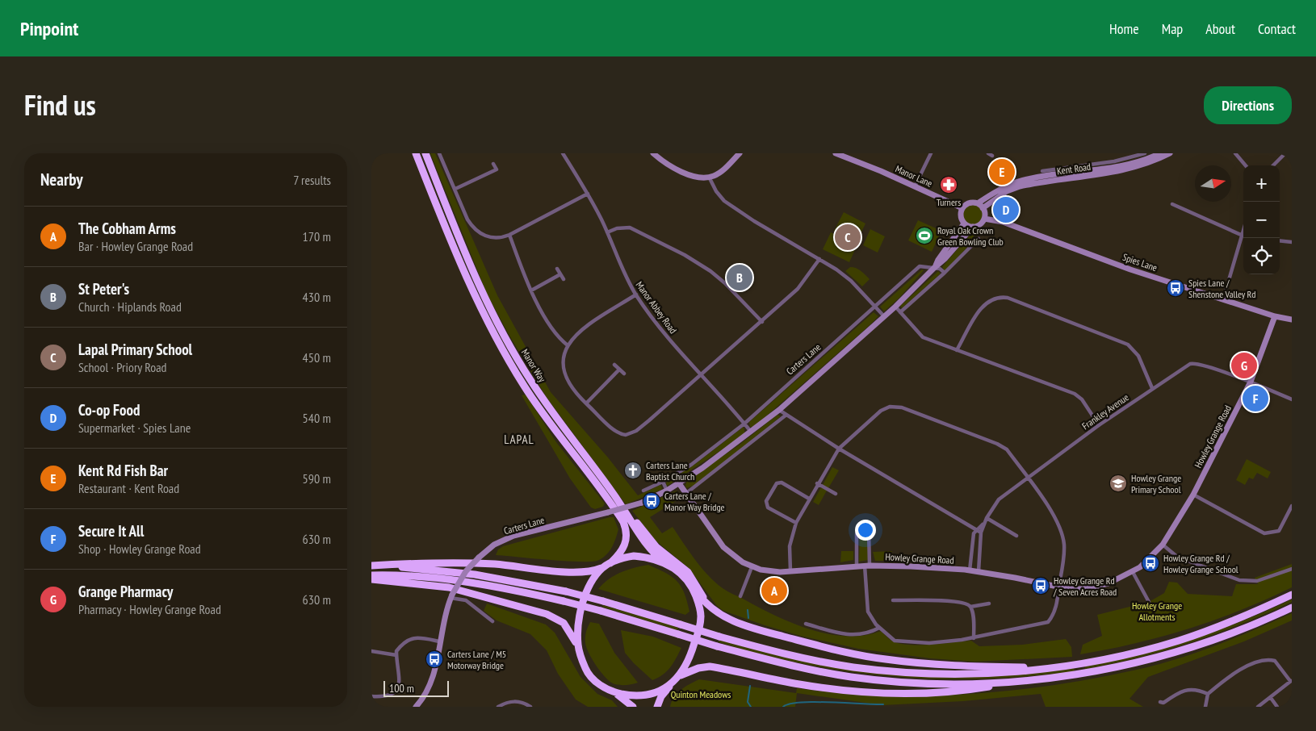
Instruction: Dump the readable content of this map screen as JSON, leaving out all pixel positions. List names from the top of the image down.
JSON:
{
  "streets": {
    "highway": ["Manor Way"],
    "street": [
      "Kent Road",
      "Manor Lane",
      "Spies Lane",
      "Manor Abbey Road",
      "Carters Lane",
      "Frankley Avenue",
      "Howley Grange Road"
    ]
  },
  "crossings": [
    ["Kent Road", "Manor Lane"],
    ["Kent Road", "Spies Lane"],
    ["Kent Road", "Carters Lane"],
    ["Manor Lane", "Spies Lane"],
    ["Manor Lane", "Carters Lane"],
    ["Spies Lane", "Carters Lane"],
    ["Spies Lane", "Howley Grange Road"],
    ["Manor Abbey Road", "Carters Lane"],
    ["Carters Lane", "Howley Grange Road"],
    ["Frankley Avenue", "Howley Grange Road"]
  ],
  "districts": ["LAPAL"],
  "parks": ["Howley Grange Allotments", "Quinton Meadows"],
  "places": {
    "pharmacy": ["Turners"],
    "sports": ["Royal Oak Crown Green Bowling Club"],
    "bus stop": [
      "Spies Lane / Shenstone Valley Rd",
      "Carters Lane / Manor Way Bridge",
      "Howley Grange Rd / Howley Grange School",
      "Howley Grange Rd / Seven Acres Road",
      "Carters Lane / M5 Motorway Bridge"
    ],
    "church": ["Carters Lane Baptist Church"],
    "school or university": ["Howley Grange Primary School"]
  },
  "scale_bar": "100 m",
  "north": "right",
  "page": {
    "header": "Pinpoint",
    "nav": [
      "Home",
      "Map",
      "About",
      "Contact"
    ],
    "title": "Find us",
    "buttons": "Directions",
    "heading": ["Nearby", "7 results"],
    "pins": [
      "E",
      "D",
      "C",
      "B",
      "G",
      "F",
      "A"
    ],
    "map_buttons": ["+", "−"],
    "list": [
      {
        "mark": "A",
        "name": "The Cobham Arms",
        "note": "Bar · Howley Grange Road",
        "value": "170 m"
      },
      {
        "mark": "B",
        "name": "St Peter's",
        "note": "Church · Hiplands Road",
        "value": "430 m"
      },
      {
        "mark": "C",
        "name": "Lapal Primary School",
        "note": "School · Priory Road",
        "value": "450 m"
      },
      {
        "mark": "D",
        "name": "Co-op Food",
        "note": "Supermarket · Spies Lane",
        "value": "540 m"
      },
      {
        "mark": "E",
        "name": "Kent Rd Fish Bar",
        "note": "Restaurant · Kent Road",
        "value": "590 m"
      },
      {
        "mark": "F",
        "name": "Secure It All",
        "note": "Shop · Howley Grange Road",
        "value": "630 m"
      },
      {
        "mark": "G",
        "name": "Grange Pharmacy",
        "note": "Pharmacy · Howley Grange Road",
        "value": "630 m"
      }
    ],
    "scale": "100 m"
  }
}
